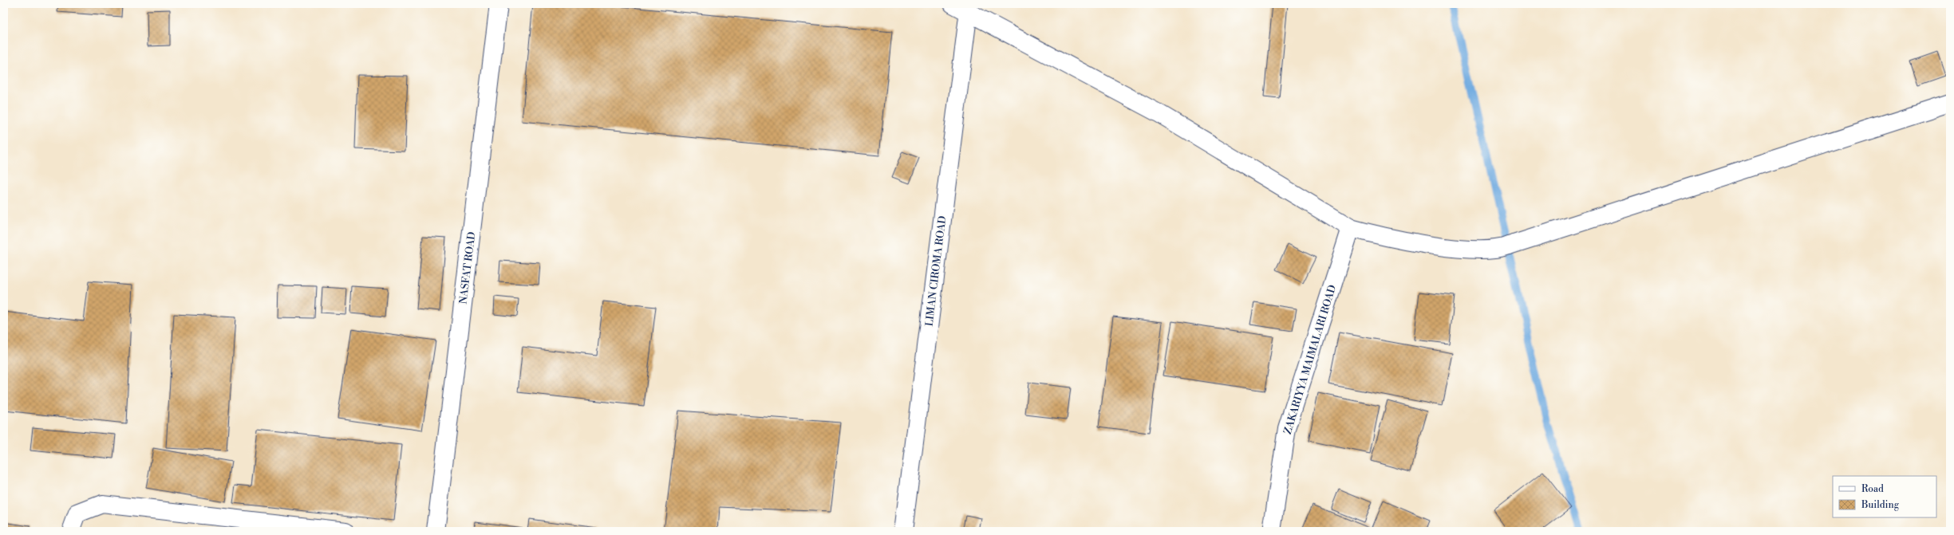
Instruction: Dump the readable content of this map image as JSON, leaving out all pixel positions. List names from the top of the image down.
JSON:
{
  "streets": {
    "street": ["NASFAT ROAD", "LIMAN CIROMA ROAD", "ZAKARIYYA MAIMALARI ROAD"]
  },
  "legend": ["Road", "Building"]
}
